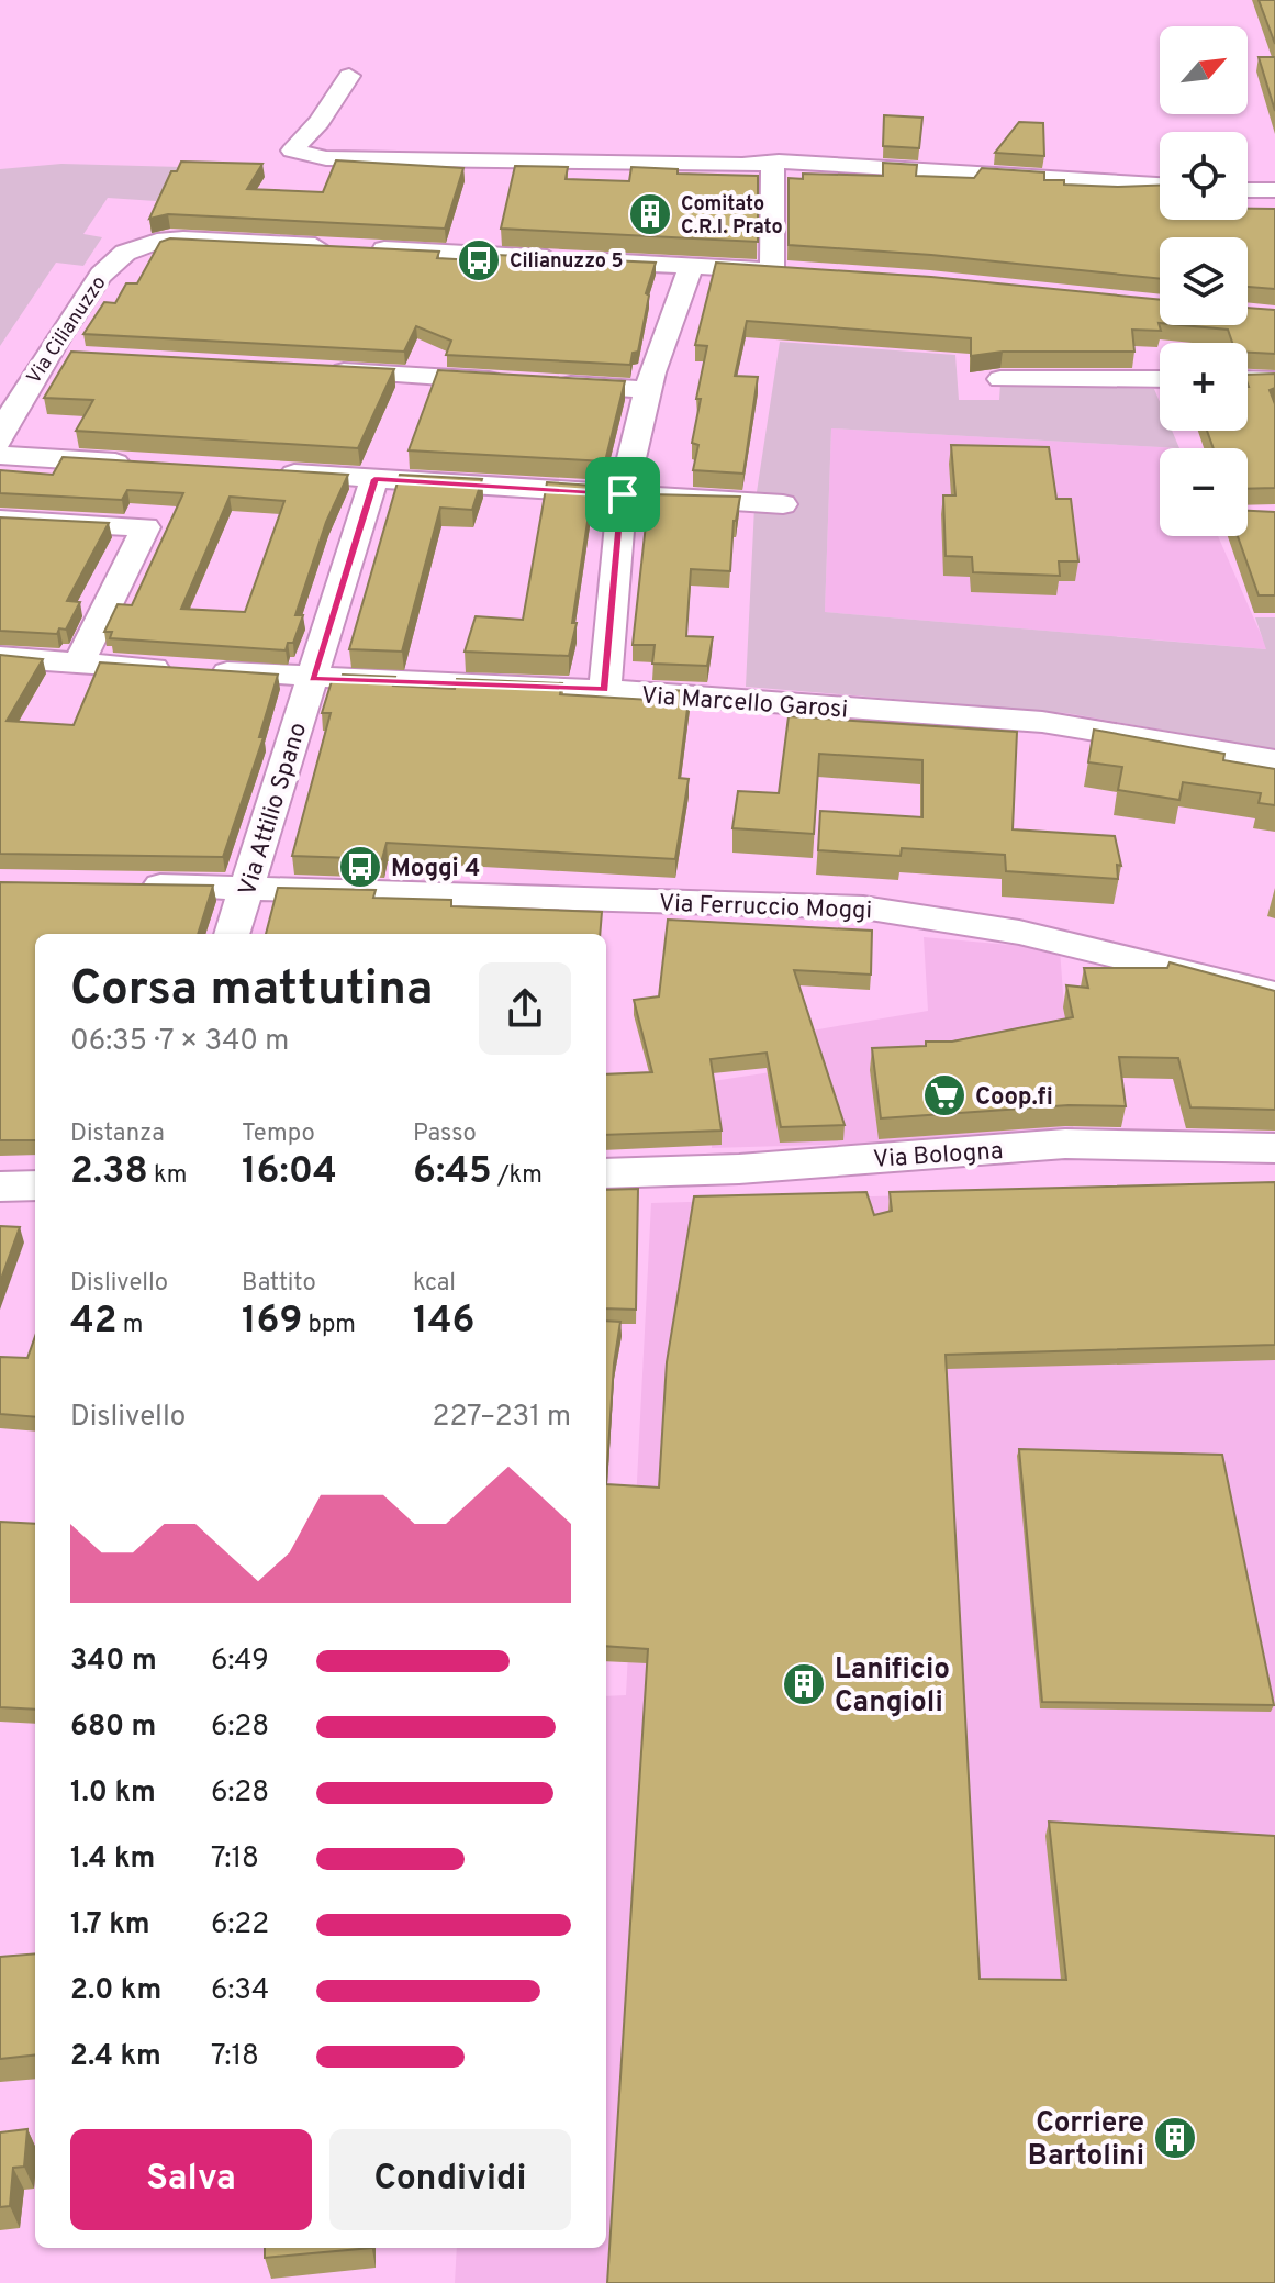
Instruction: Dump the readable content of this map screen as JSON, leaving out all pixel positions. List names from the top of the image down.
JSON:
{
  "streets": {
    "street": [
      "Via Cilianuzzo",
      "Via Marcello Garosi",
      "Via Attilio Spano",
      "Via Ferruccio Moggi",
      "Via Bologna"
    ]
  },
  "crossings": [
    ["Via Marcello Garosi", "Via Attilio Spano"],
    ["Via Attilio Spano", "Via Ferruccio Moggi"]
  ],
  "places": {
    "building": ["Comitato C.R.I. Prato", "Lanificio Cangioli", "Corriere Bartolini"],
    "bus stop": ["Cilianuzzo 5", "Moggi 4"],
    "supermarket": ["Coop.fi"]
  },
  "north": "top right",
  "page": {
    "map_buttons": ["+", "−"],
    "heading": ["Corsa mattutina", "06:35 · 7 × 340 m"],
    "stats": [
      ["Distanza", "2.38 km"],
      ["Tempo", "16:04"],
      ["Passo", "6:45 /km"],
      ["Dislivello", "42 m"],
      ["Battito", "169 bpm"],
      ["kcal", "146"]
    ],
    "chart": ["Dislivello", "227–231 m"],
    "list": [
      {
        "name": "340 m",
        "note": "6:49"
      },
      {
        "name": "680 m",
        "note": "6:28"
      },
      {
        "name": "1.0 km",
        "note": "6:28"
      },
      {
        "name": "1.4 km",
        "note": "7:18"
      },
      {
        "name": "1.7 km",
        "note": "6:22"
      },
      {
        "name": "2.0 km",
        "note": "6:34"
      },
      {
        "name": "2.4 km",
        "note": "7:18"
      }
    ],
    "buttons": ["Salva", "Condividi"]
  }
}
